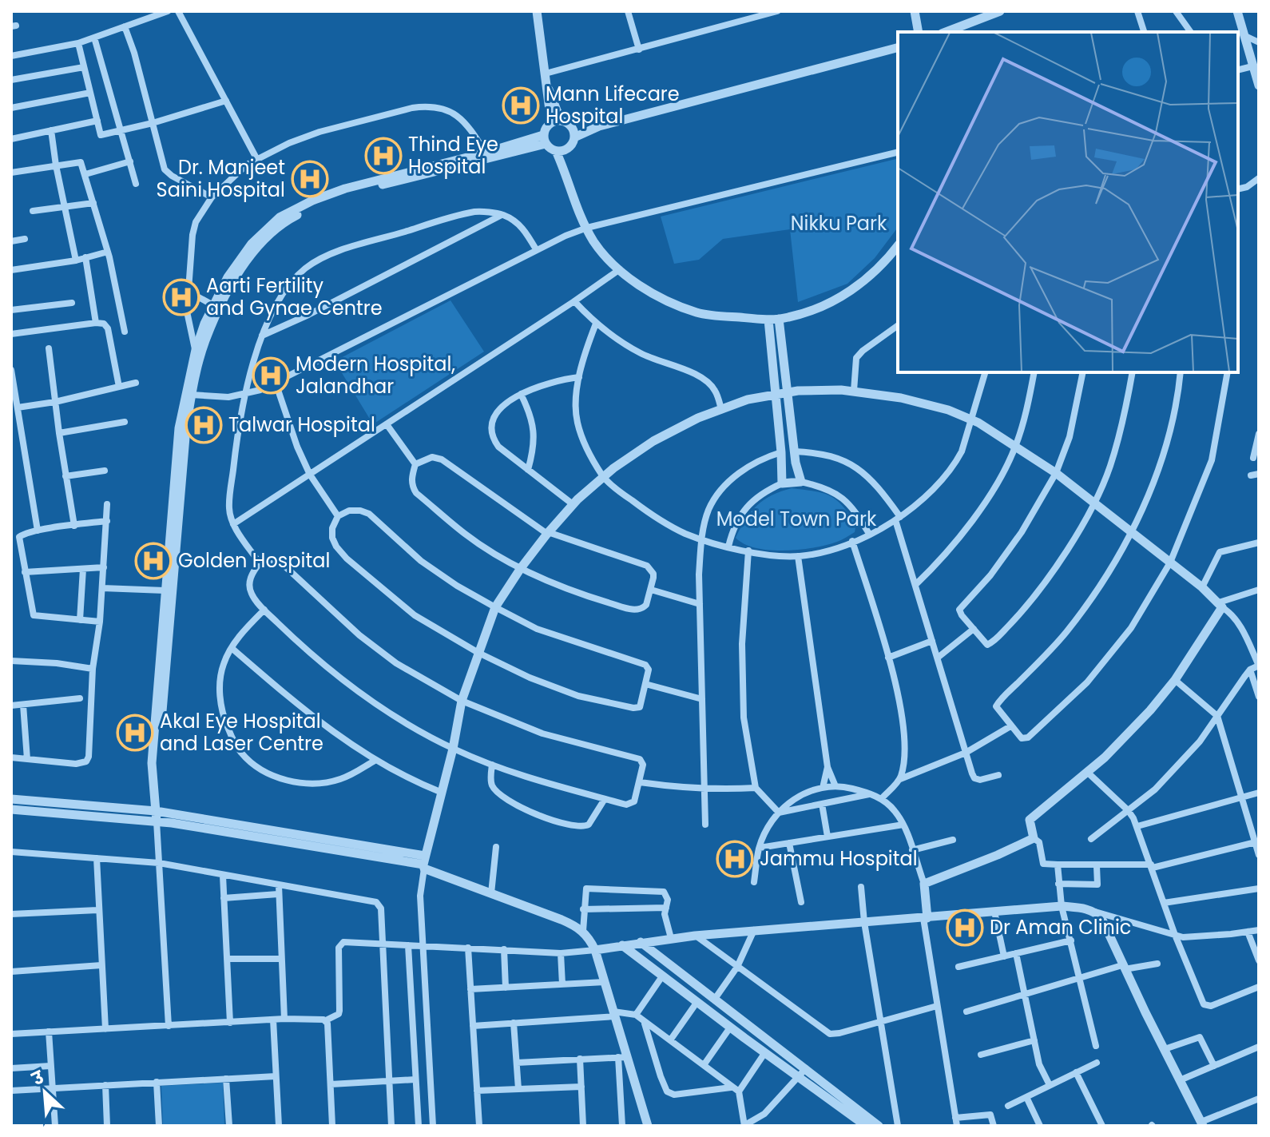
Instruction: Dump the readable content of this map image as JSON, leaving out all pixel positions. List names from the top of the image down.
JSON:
{
  "parks": ["Nikku Park", "Model Town Park"],
  "places": {
    "hospital": [
      "Mann Lifecare Hospital",
      "Thind Eye Hospital",
      "Dr. Manjeet Saini Hospital",
      "Aarti Fertility and Gynae Centre",
      "Modern Hospital, Jalandhar",
      "Talwar Hospital",
      "Golden Hospital",
      "Akal Eye Hospital and Laser Centre",
      "Jammu Hospital",
      "Dr Aman Clinic"
    ]
  },
  "north": "top left"
}
